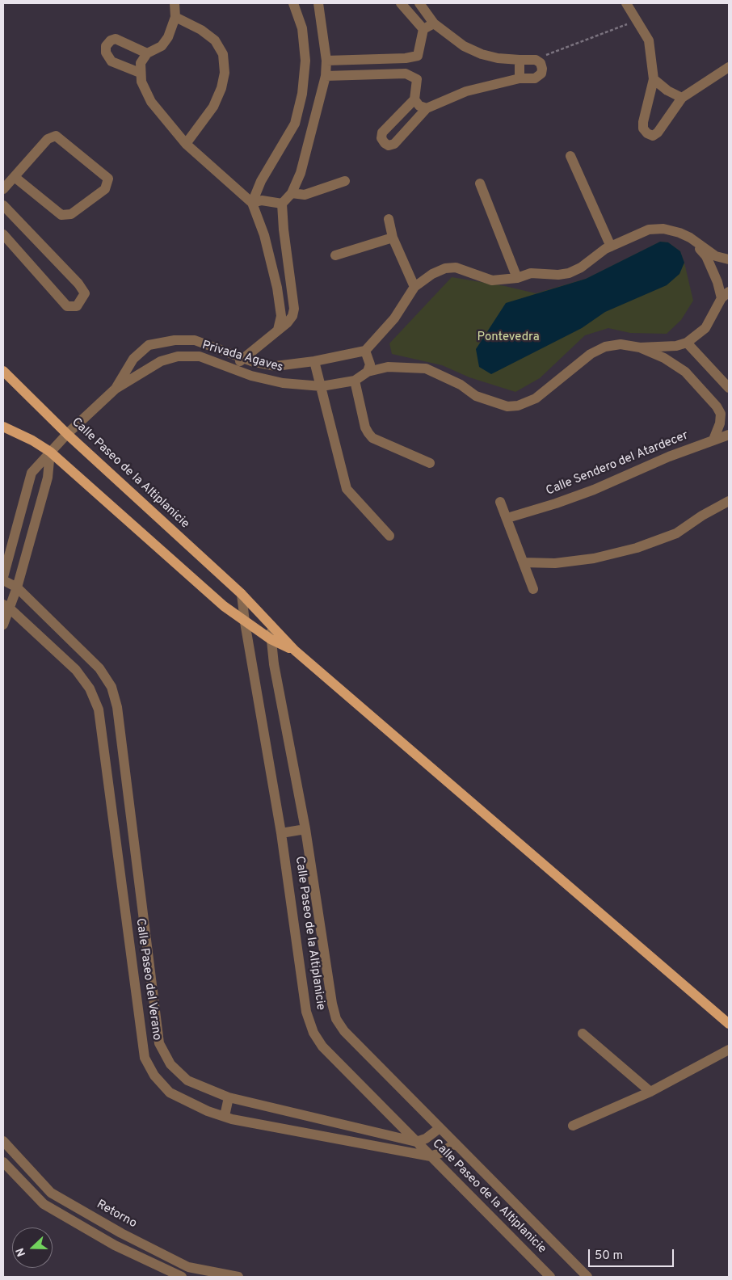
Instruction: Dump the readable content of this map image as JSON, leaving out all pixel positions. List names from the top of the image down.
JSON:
{
  "streets": {
    "main road": ["Calle Paseo de la Altiplanicie"],
    "street": [
      "Privada Agaves",
      "Calle Sendero del Atardecer",
      "Calle Paseo del Verano",
      "Retorno"
    ]
  },
  "crossings": [
    ["Privada Agaves", "Calle Paseo de la Altiplanicie"],
    ["Calle Paseo de la Altiplanicie", "Calle Paseo del Verano"]
  ],
  "parks": ["Pontevedra"],
  "scale_bar": "50 m",
  "north": "left"
}
